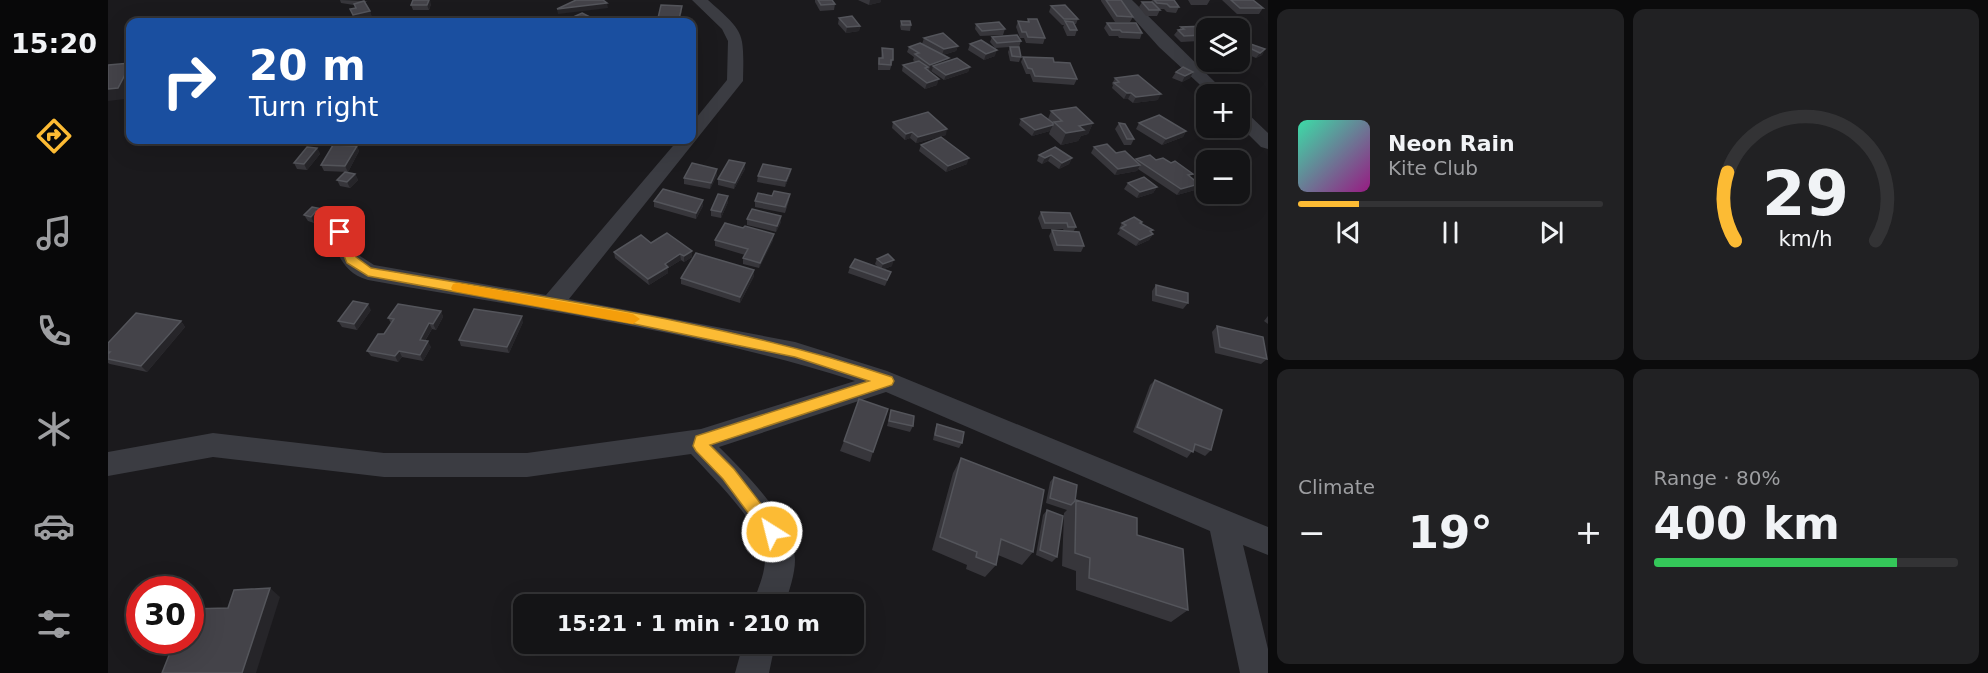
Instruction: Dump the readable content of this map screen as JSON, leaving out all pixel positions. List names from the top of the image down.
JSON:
{
  "page": {
    "tabs": "15:20",
    "map_buttons": ["+", "−"],
    "turn": ["20 m", "Turn right"],
    "song": ["Neon Rain", "Kite Club"],
    "tile": [
      "Climate",
      ["Range · 80%", "400 km"]
    ],
    "heat": ["−", "19°", "+"],
    "limit": "30",
    "trip": "15:21 · 1 min · 210 m",
    "gauge": ["29", "km/h"]
  }
}
